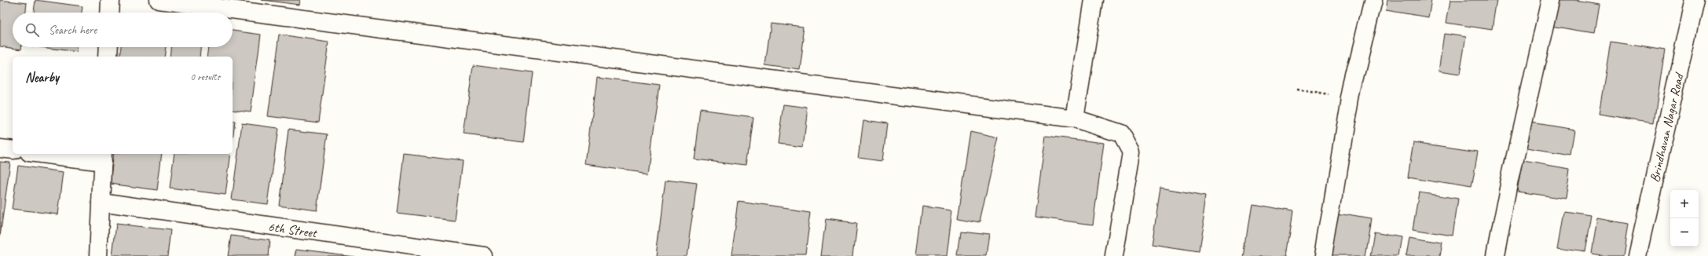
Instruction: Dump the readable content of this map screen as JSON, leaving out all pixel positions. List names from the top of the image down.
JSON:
{
  "streets": {
    "street": ["Brindhavan Nagar Road", "6th Street"]
  },
  "page": {
    "search": "Search here",
    "heading": ["Nearby", "0 results"],
    "map_buttons": ["+", "−"]
  }
}
